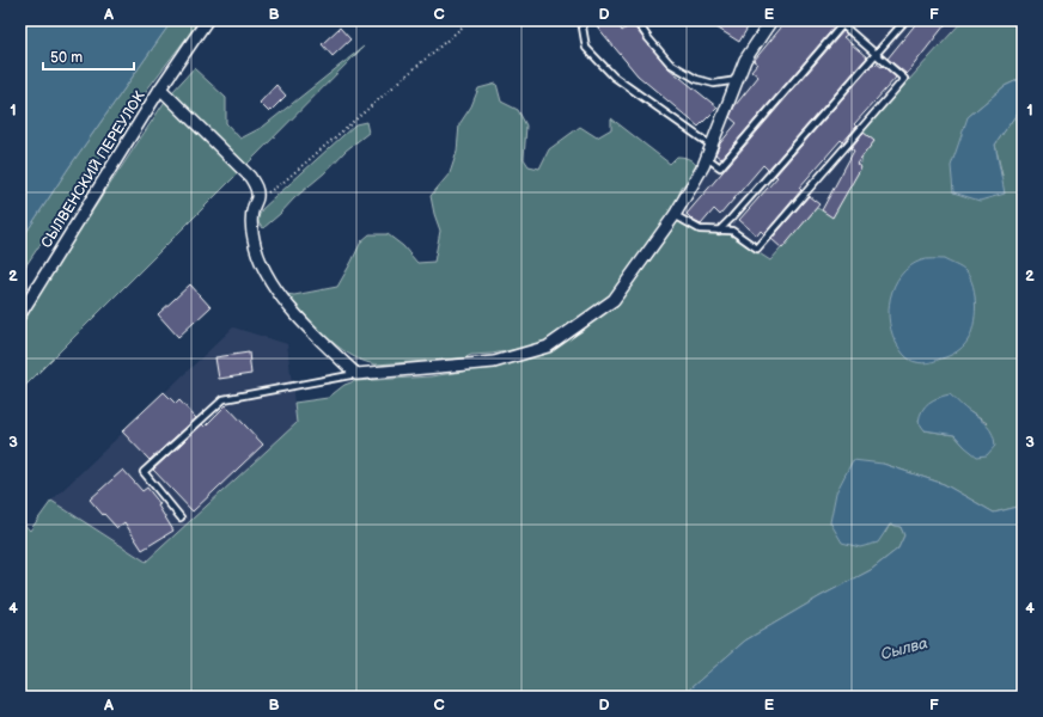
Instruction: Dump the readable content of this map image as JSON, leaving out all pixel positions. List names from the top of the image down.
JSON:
{
  "streets": {
    "street": ["СЫЛВЕНСКИЙ ПЕРЕУЛОК"]
  },
  "water": ["Сылва"],
  "scale_bar": "50 m",
  "grid": {
    "columns": [
      "A",
      "B",
      "C",
      "D",
      "E",
      "F"
    ],
    "rows": [
      "1",
      "2",
      "3",
      "4"
    ]
  }
}
